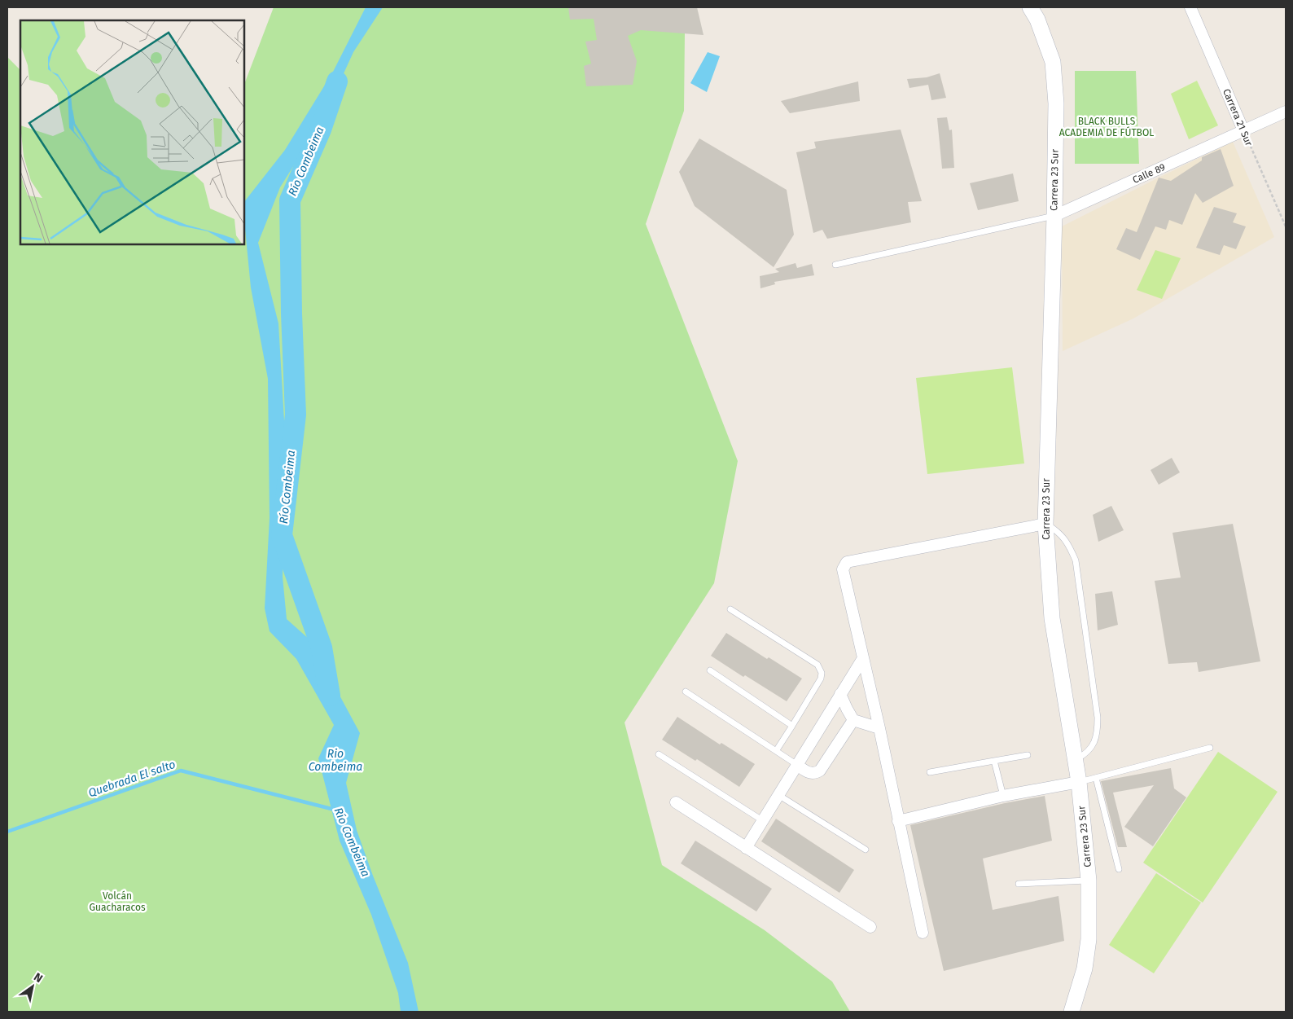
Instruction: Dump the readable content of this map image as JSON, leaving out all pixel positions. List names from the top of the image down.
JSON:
{
  "streets": {
    "main road": ["Carrera 23 Sur"],
    "street": ["Carrera 21 Sur", "Calle 89"]
  },
  "crossings": [
    ["Carrera 21 Sur", "Calle 89"],
    ["Calle 89", "Carrera 23 Sur"]
  ],
  "water": ["Río Combeima", "Rio Combeima", "Quebrada El salto"],
  "parks": ["BLACK BULLS ACADEMIA DE FÚTBOL", "Volcán Guacharacos"],
  "north": "top right"
}
